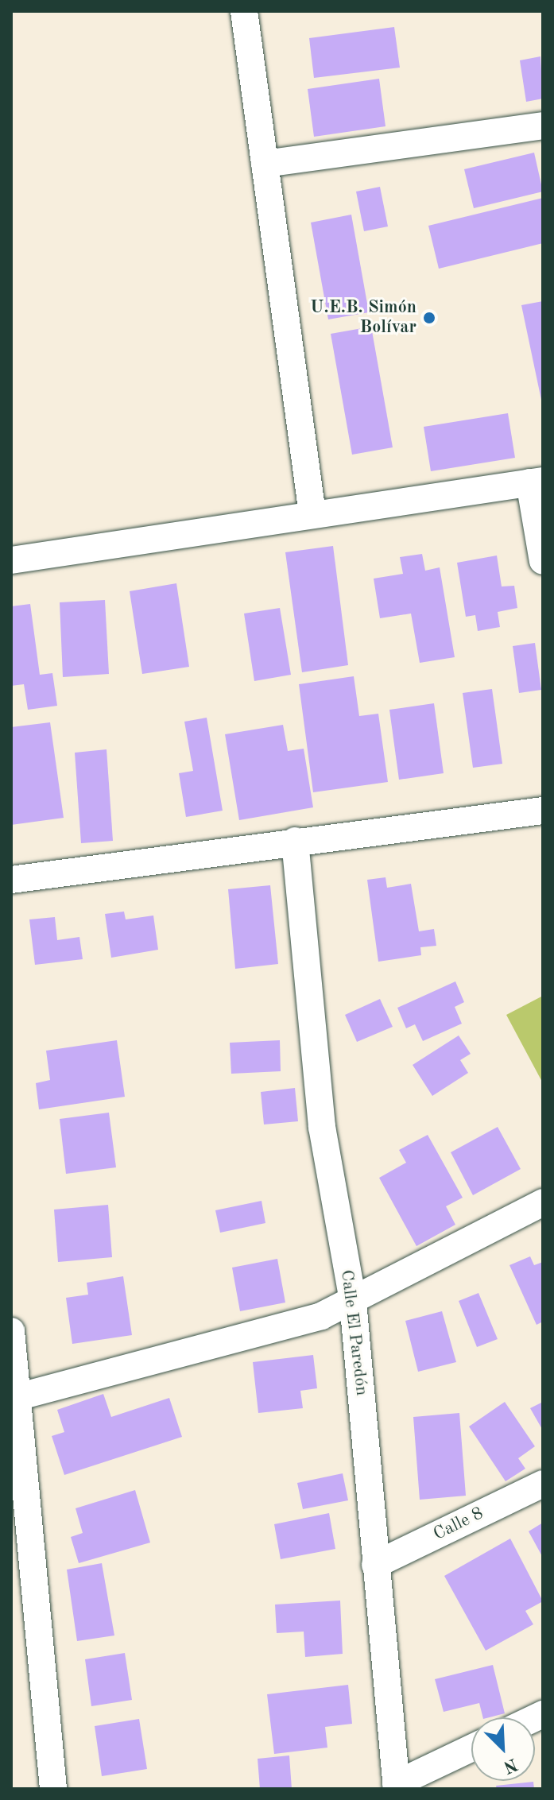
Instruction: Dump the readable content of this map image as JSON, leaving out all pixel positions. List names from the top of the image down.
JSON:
{
  "streets": {
    "street": ["Calle El Paredón", "Calle 8"]
  },
  "crossings": [
    ["Calle El Paredón", "Calle 8"]
  ],
  "places": ["U.E.B. Simón Bolívar"],
  "north": "bottom right"
}
